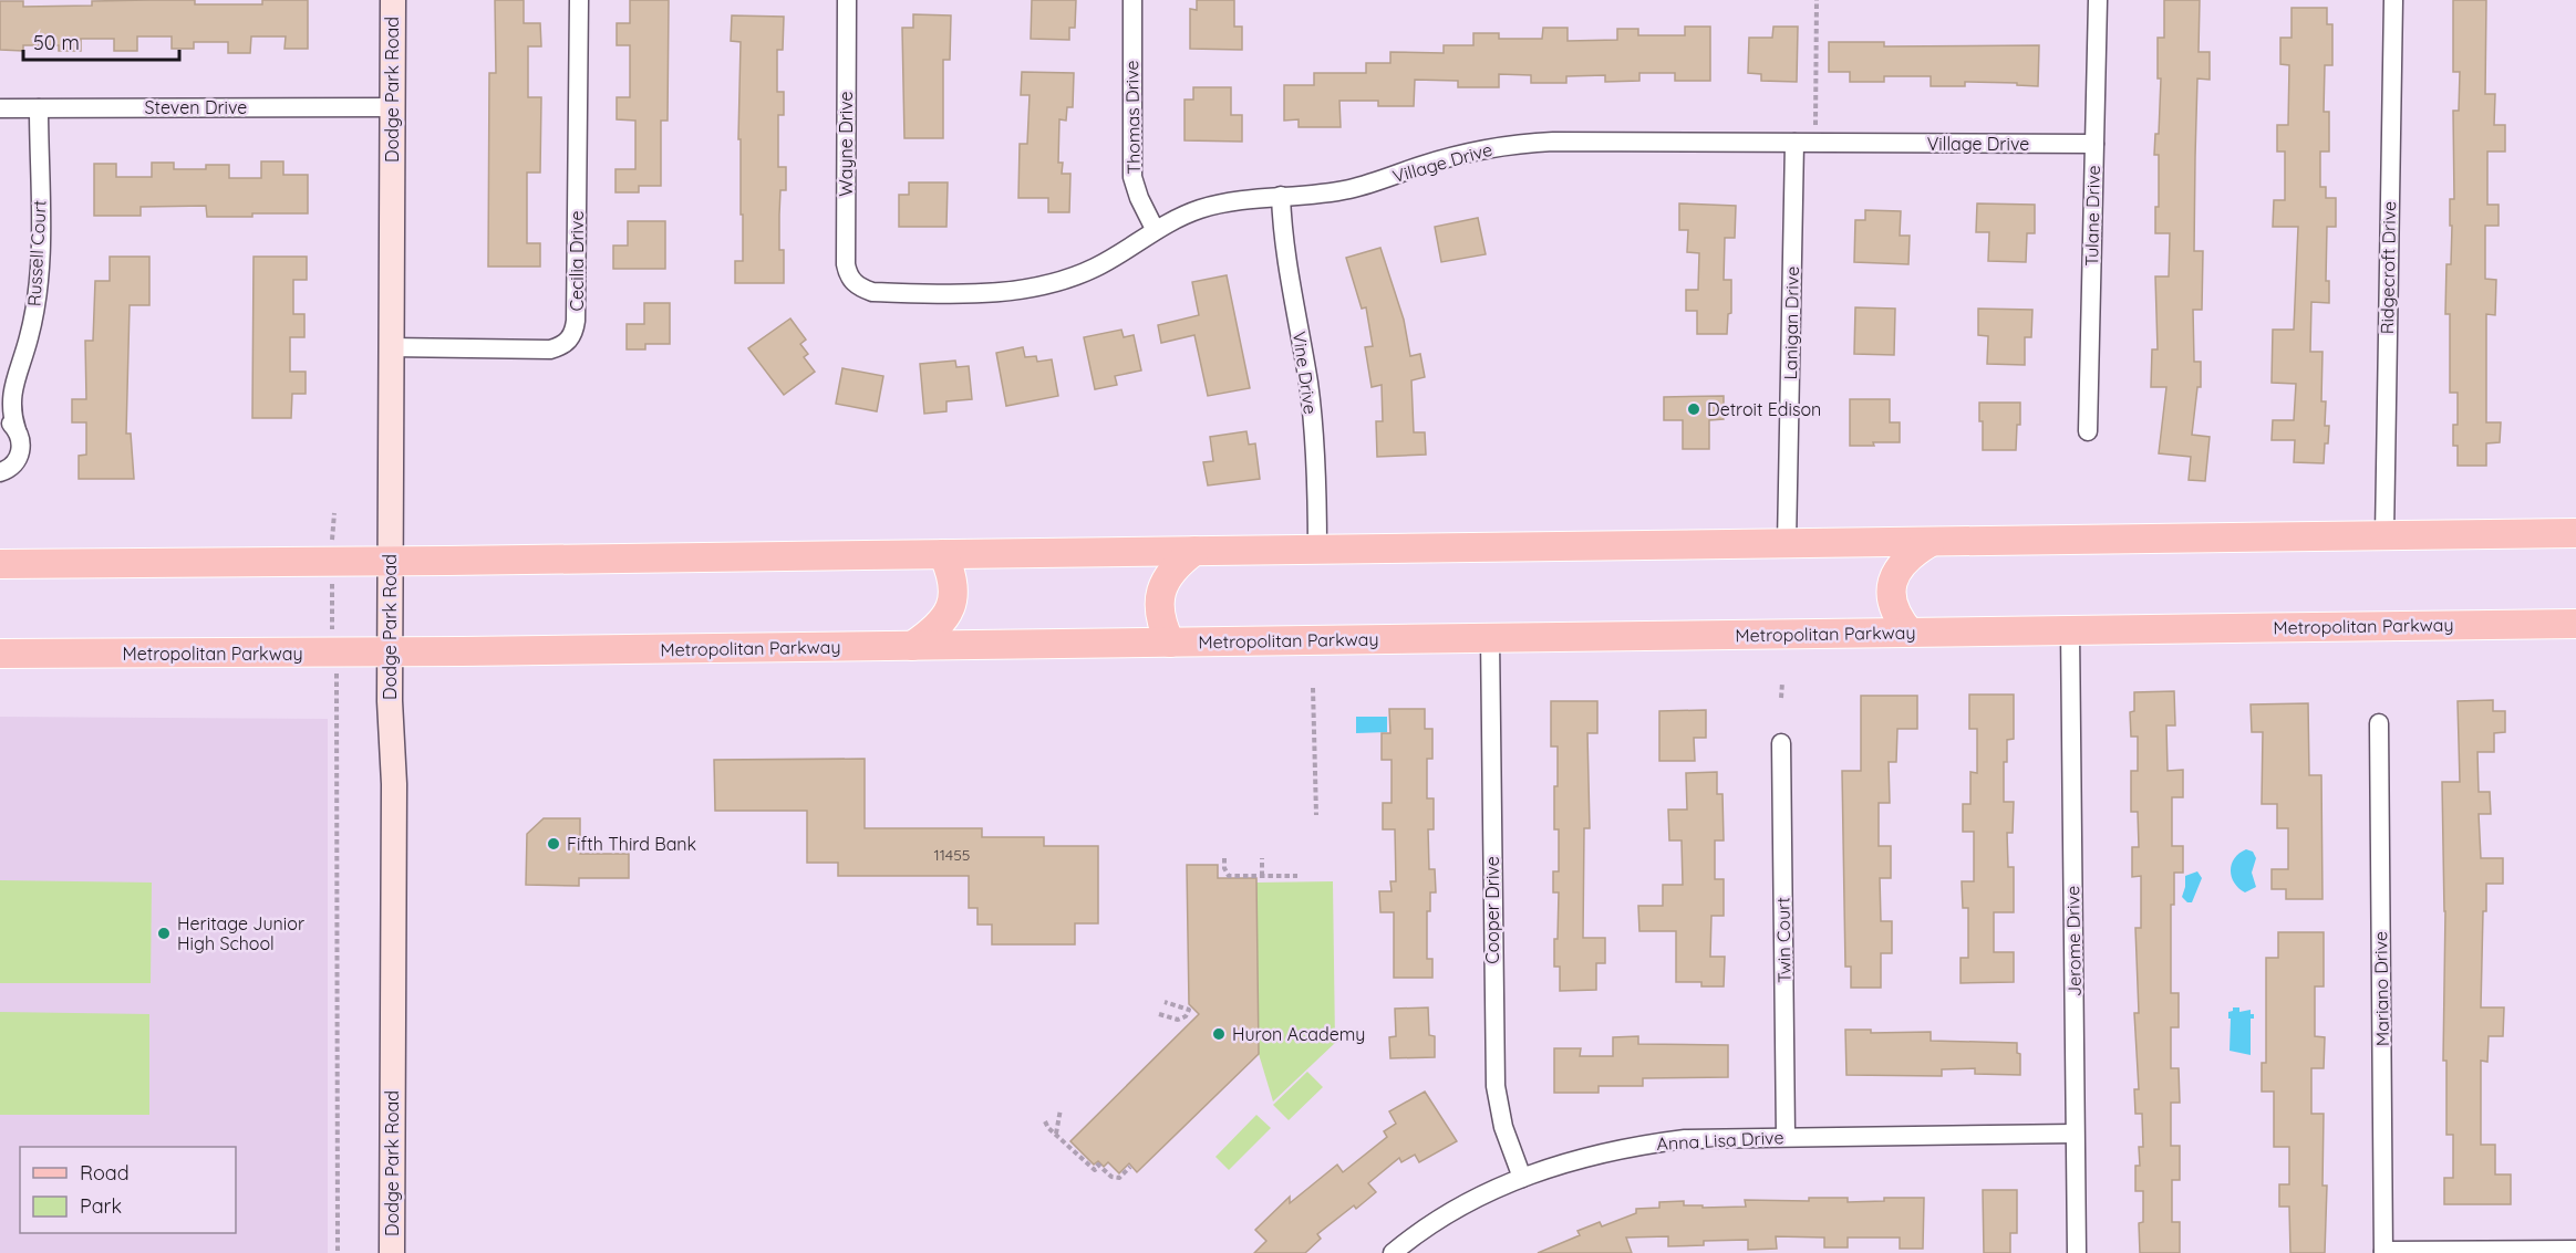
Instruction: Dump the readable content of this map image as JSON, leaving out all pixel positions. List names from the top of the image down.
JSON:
{
  "streets": {
    "main road": ["Metropolitan Parkway"],
    "street": [
      "Dodge Park Road",
      "Steven Drive",
      "Thomas Drive",
      "Wayne Drive",
      "Village Drive",
      "Tulane Drive",
      "Russell Court",
      "Cecilia Drive",
      "Ridgecroft Drive",
      "Lanigan Drive",
      "Vine Drive",
      "Cooper Drive",
      "Twin Court",
      "Jerome Drive",
      "Mariano Drive",
      "Anna Lisa Drive"
    ]
  },
  "crossings": [
    ["Dodge Park Road", "Steven Drive"],
    ["Dodge Park Road", "Cecilia Drive"],
    ["Dodge Park Road", "Metropolitan Parkway"],
    ["Steven Drive", "Russell Court"],
    ["Thomas Drive", "Village Drive"],
    ["Wayne Drive", "Village Drive"],
    ["Village Drive", "Tulane Drive"],
    ["Village Drive", "Lanigan Drive"],
    ["Village Drive", "Vine Drive"],
    ["Metropolitan Parkway", "Cooper Drive"],
    ["Metropolitan Parkway", "Jerome Drive"],
    ["Cooper Drive", "Anna Lisa Drive"],
    ["Twin Court", "Anna Lisa Drive"],
    ["Jerome Drive", "Anna Lisa Drive"]
  ],
  "places": [
    "Detroit Edison",
    "Fifth Third Bank",
    "Heritage Junior High School",
    "Huron Academy"
  ],
  "house_numbers": ["11455"],
  "legend": ["Road", "Park"],
  "scale_bar": "50 m"
}
